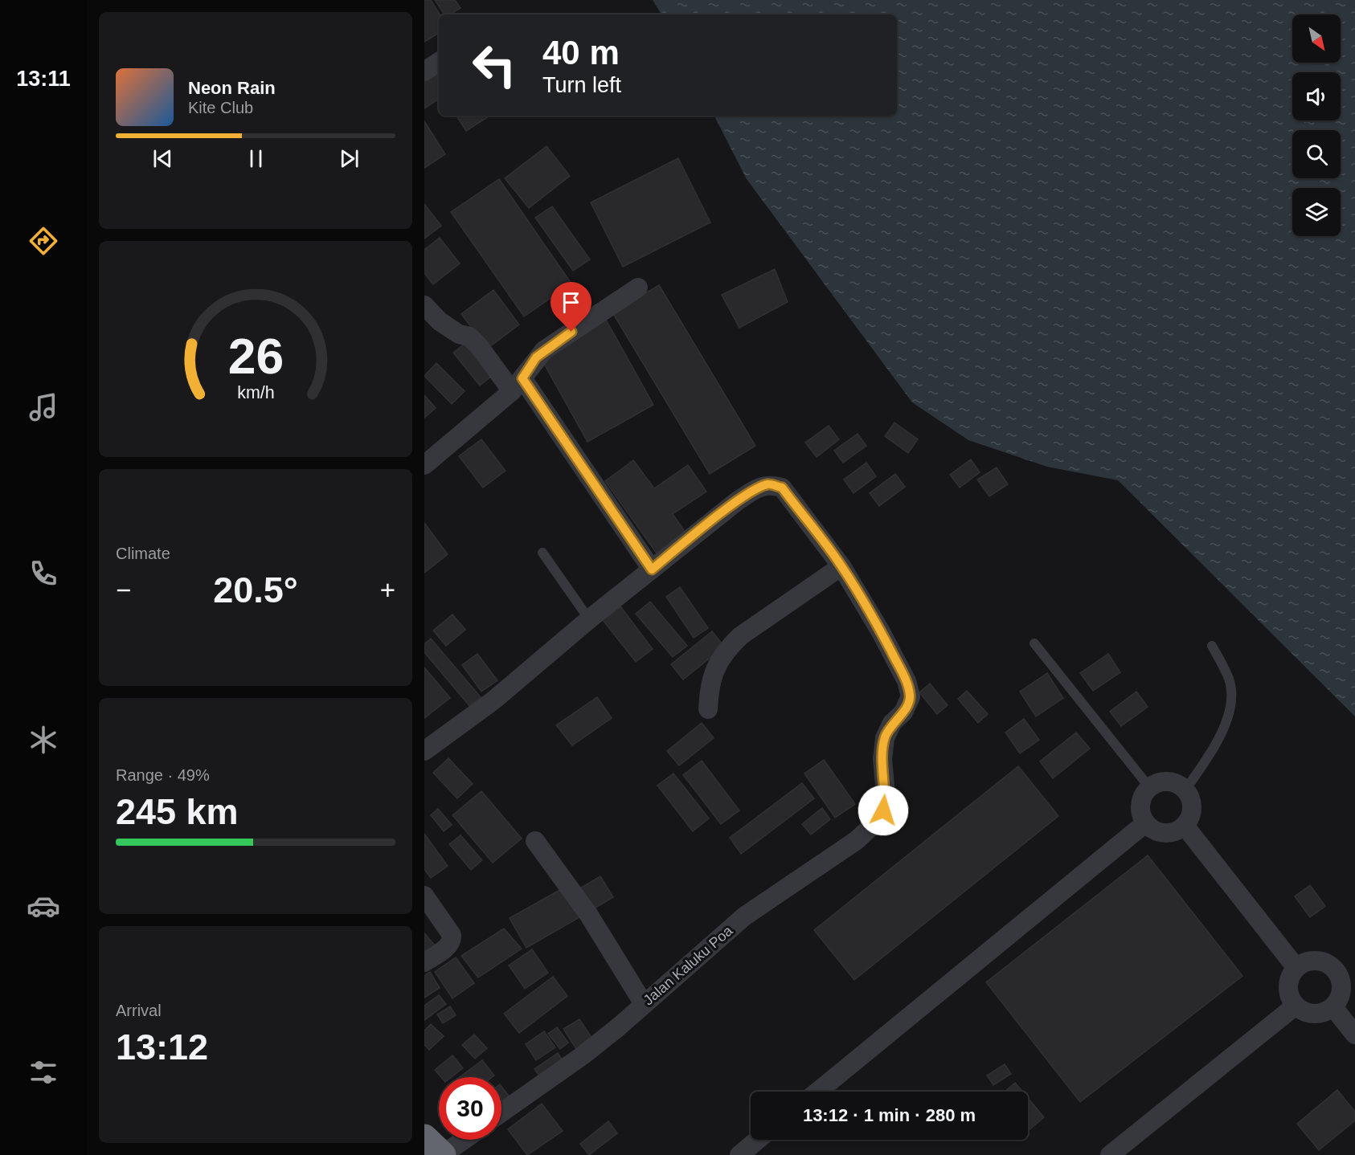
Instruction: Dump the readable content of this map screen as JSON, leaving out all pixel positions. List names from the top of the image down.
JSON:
{
  "streets": {
    "street": ["Jalan Kaluku Poa"]
  },
  "north": "bottom right",
  "page": {
    "tabs": "13:11",
    "turn": ["40 m", "Turn left"],
    "song": ["Neon Rain", "Kite Club"],
    "tile": [
      "Climate",
      ["Range · 49%", "245 km"],
      ["Arrival", "13:12"]
    ],
    "heat": ["−", "20.5°", "+"],
    "limit": "30",
    "trip": "13:12 · 1 min · 280 m",
    "gauge": ["26", "km/h"]
  }
}
